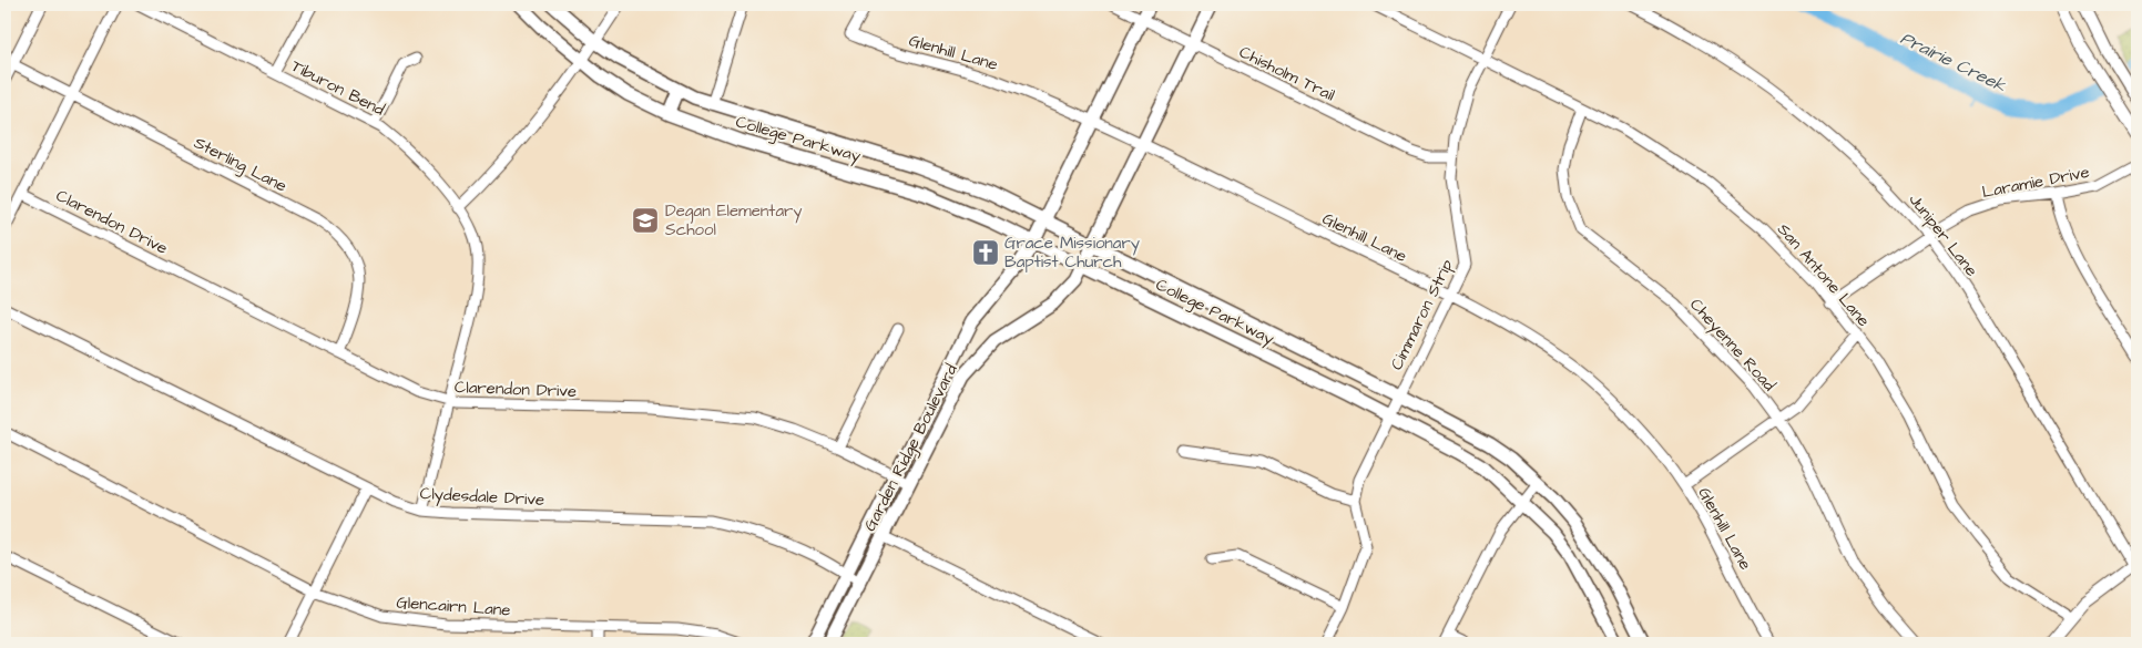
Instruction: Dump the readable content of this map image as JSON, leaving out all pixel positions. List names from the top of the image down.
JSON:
{
  "streets": {
    "main road": ["College Parkway", "Garden Ridge Boulevard"],
    "street": [
      "Glenhill Lane",
      "Chisholm Trail",
      "Tiburon Bend",
      "Sterling Lane",
      "Laramie Drive",
      "Clarendon Drive",
      "Juniper Lane",
      "San Antone Lane",
      "Cimmaron Strip",
      "Cheyenne Road",
      "Clydesdale Drive",
      "Glencairn Lane"
    ]
  },
  "crossings": [
    ["Glenhill Lane", "Cimmaron Strip"],
    ["Glenhill Lane", "Garden Ridge Boulevard"],
    ["Chisholm Trail", "Cimmaron Strip"],
    ["Chisholm Trail", "Garden Ridge Boulevard"],
    ["Tiburon Bend", "Clarendon Drive"],
    ["Tiburon Bend", "Clydesdale Drive"],
    ["College Parkway", "Cimmaron Strip"],
    ["College Parkway", "Garden Ridge Boulevard"],
    ["Sterling Lane", "Clarendon Drive"],
    ["Laramie Drive", "Juniper Lane"],
    ["Laramie Drive", "San Antone Lane"],
    ["Clarendon Drive", "Garden Ridge Boulevard"],
    ["San Antone Lane", "Cimmaron Strip"],
    ["San Antone Lane", "Cheyenne Road"],
    ["Garden Ridge Boulevard", "Clydesdale Drive"]
  ],
  "water": ["Prairie Creek"],
  "places": {
    "school or university": ["Degan Elementary School"],
    "church": ["Grace Missionary Baptist Church"]
  }
}
